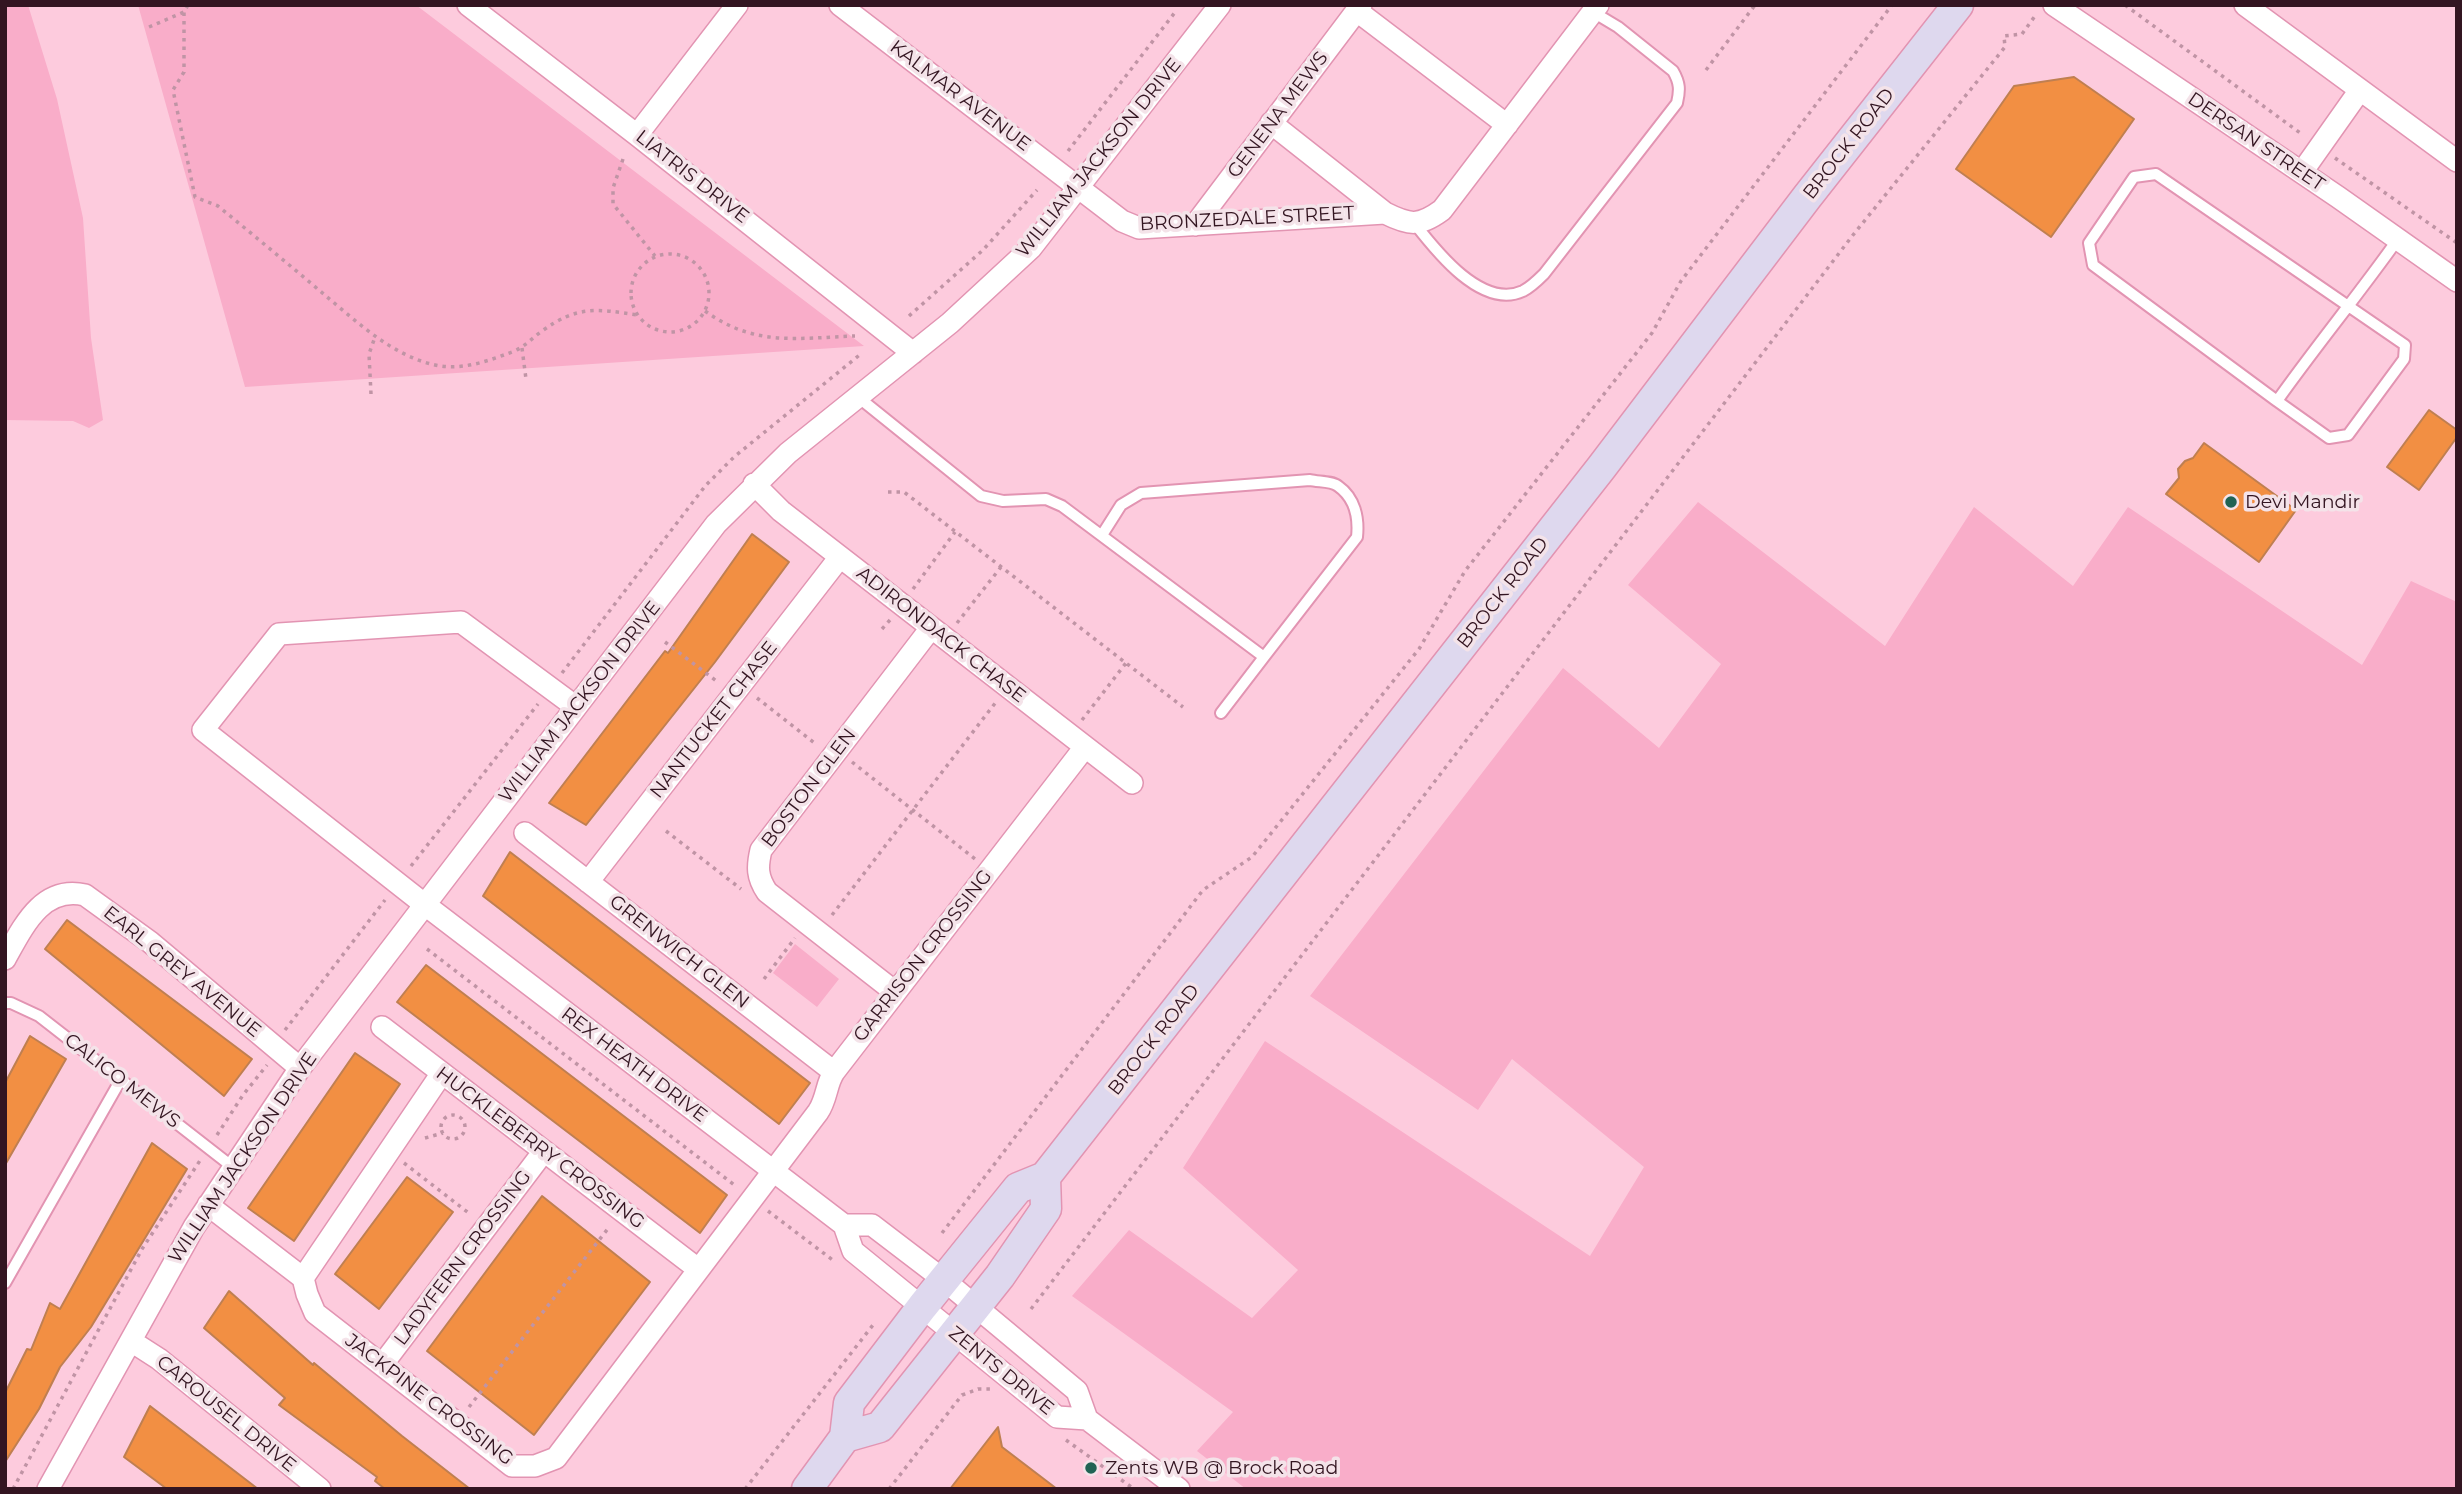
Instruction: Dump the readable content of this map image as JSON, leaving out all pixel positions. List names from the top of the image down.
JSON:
{
  "streets": {
    "main road": ["BROCK ROAD"],
    "street": [
      "KALMAR AVENUE",
      "GENENA MEWS",
      "DERSAN STREET",
      "WILLIAM JACKSON DRIVE",
      "LIATRIS DRIVE",
      "BRONZEDALE STREET",
      "ADIRONDACK CHASE",
      "NANTUCKET CHASE",
      "BOSTON GLEN",
      "GRENWICH GLEN",
      "GARRISON CROSSING",
      "EARL GREY AVENUE",
      "REX HEATH DRIVE",
      "HUCKLEBERRY CROSSING",
      "LADYFERN CROSSING",
      "ZENTS DRIVE",
      "JACKPINE CROSSING",
      "CAROUSEL DRIVE"
    ],
    "lane": ["CALICO MEWS"]
  },
  "crossings": [
    ["KALMAR AVENUE", "WILLIAM JACKSON DRIVE"],
    ["KALMAR AVENUE", "BRONZEDALE STREET"],
    ["GENENA MEWS", "BRONZEDALE STREET"],
    ["BROCK ROAD", "REX HEATH DRIVE"],
    ["BROCK ROAD", "ZENTS DRIVE"],
    ["WILLIAM JACKSON DRIVE", "LIATRIS DRIVE"],
    ["WILLIAM JACKSON DRIVE", "BRONZEDALE STREET"],
    ["WILLIAM JACKSON DRIVE", "ADIRONDACK CHASE"],
    ["WILLIAM JACKSON DRIVE", "EARL GREY AVENUE"],
    ["WILLIAM JACKSON DRIVE", "REX HEATH DRIVE"],
    ["WILLIAM JACKSON DRIVE", "CALICO MEWS"],
    ["WILLIAM JACKSON DRIVE", "CAROUSEL DRIVE"],
    ["ADIRONDACK CHASE", "NANTUCKET CHASE"],
    ["ADIRONDACK CHASE", "BOSTON GLEN"],
    ["ADIRONDACK CHASE", "GARRISON CROSSING"],
    ["NANTUCKET CHASE", "GRENWICH GLEN"],
    ["BOSTON GLEN", "GARRISON CROSSING"],
    ["GRENWICH GLEN", "GARRISON CROSSING"],
    ["GARRISON CROSSING", "REX HEATH DRIVE"],
    ["GARRISON CROSSING", "JACKPINE CROSSING"],
    ["REX HEATH DRIVE", "ZENTS DRIVE"],
    ["REX HEATH DRIVE", "JACKPINE CROSSING"],
    ["HUCKLEBERRY CROSSING", "LADYFERN CROSSING"],
    ["HUCKLEBERRY CROSSING", "JACKPINE CROSSING"],
    ["LADYFERN CROSSING", "JACKPINE CROSSING"]
  ],
  "places": ["Devi Mandir", "Zents WB @ Brock Road"]
}
